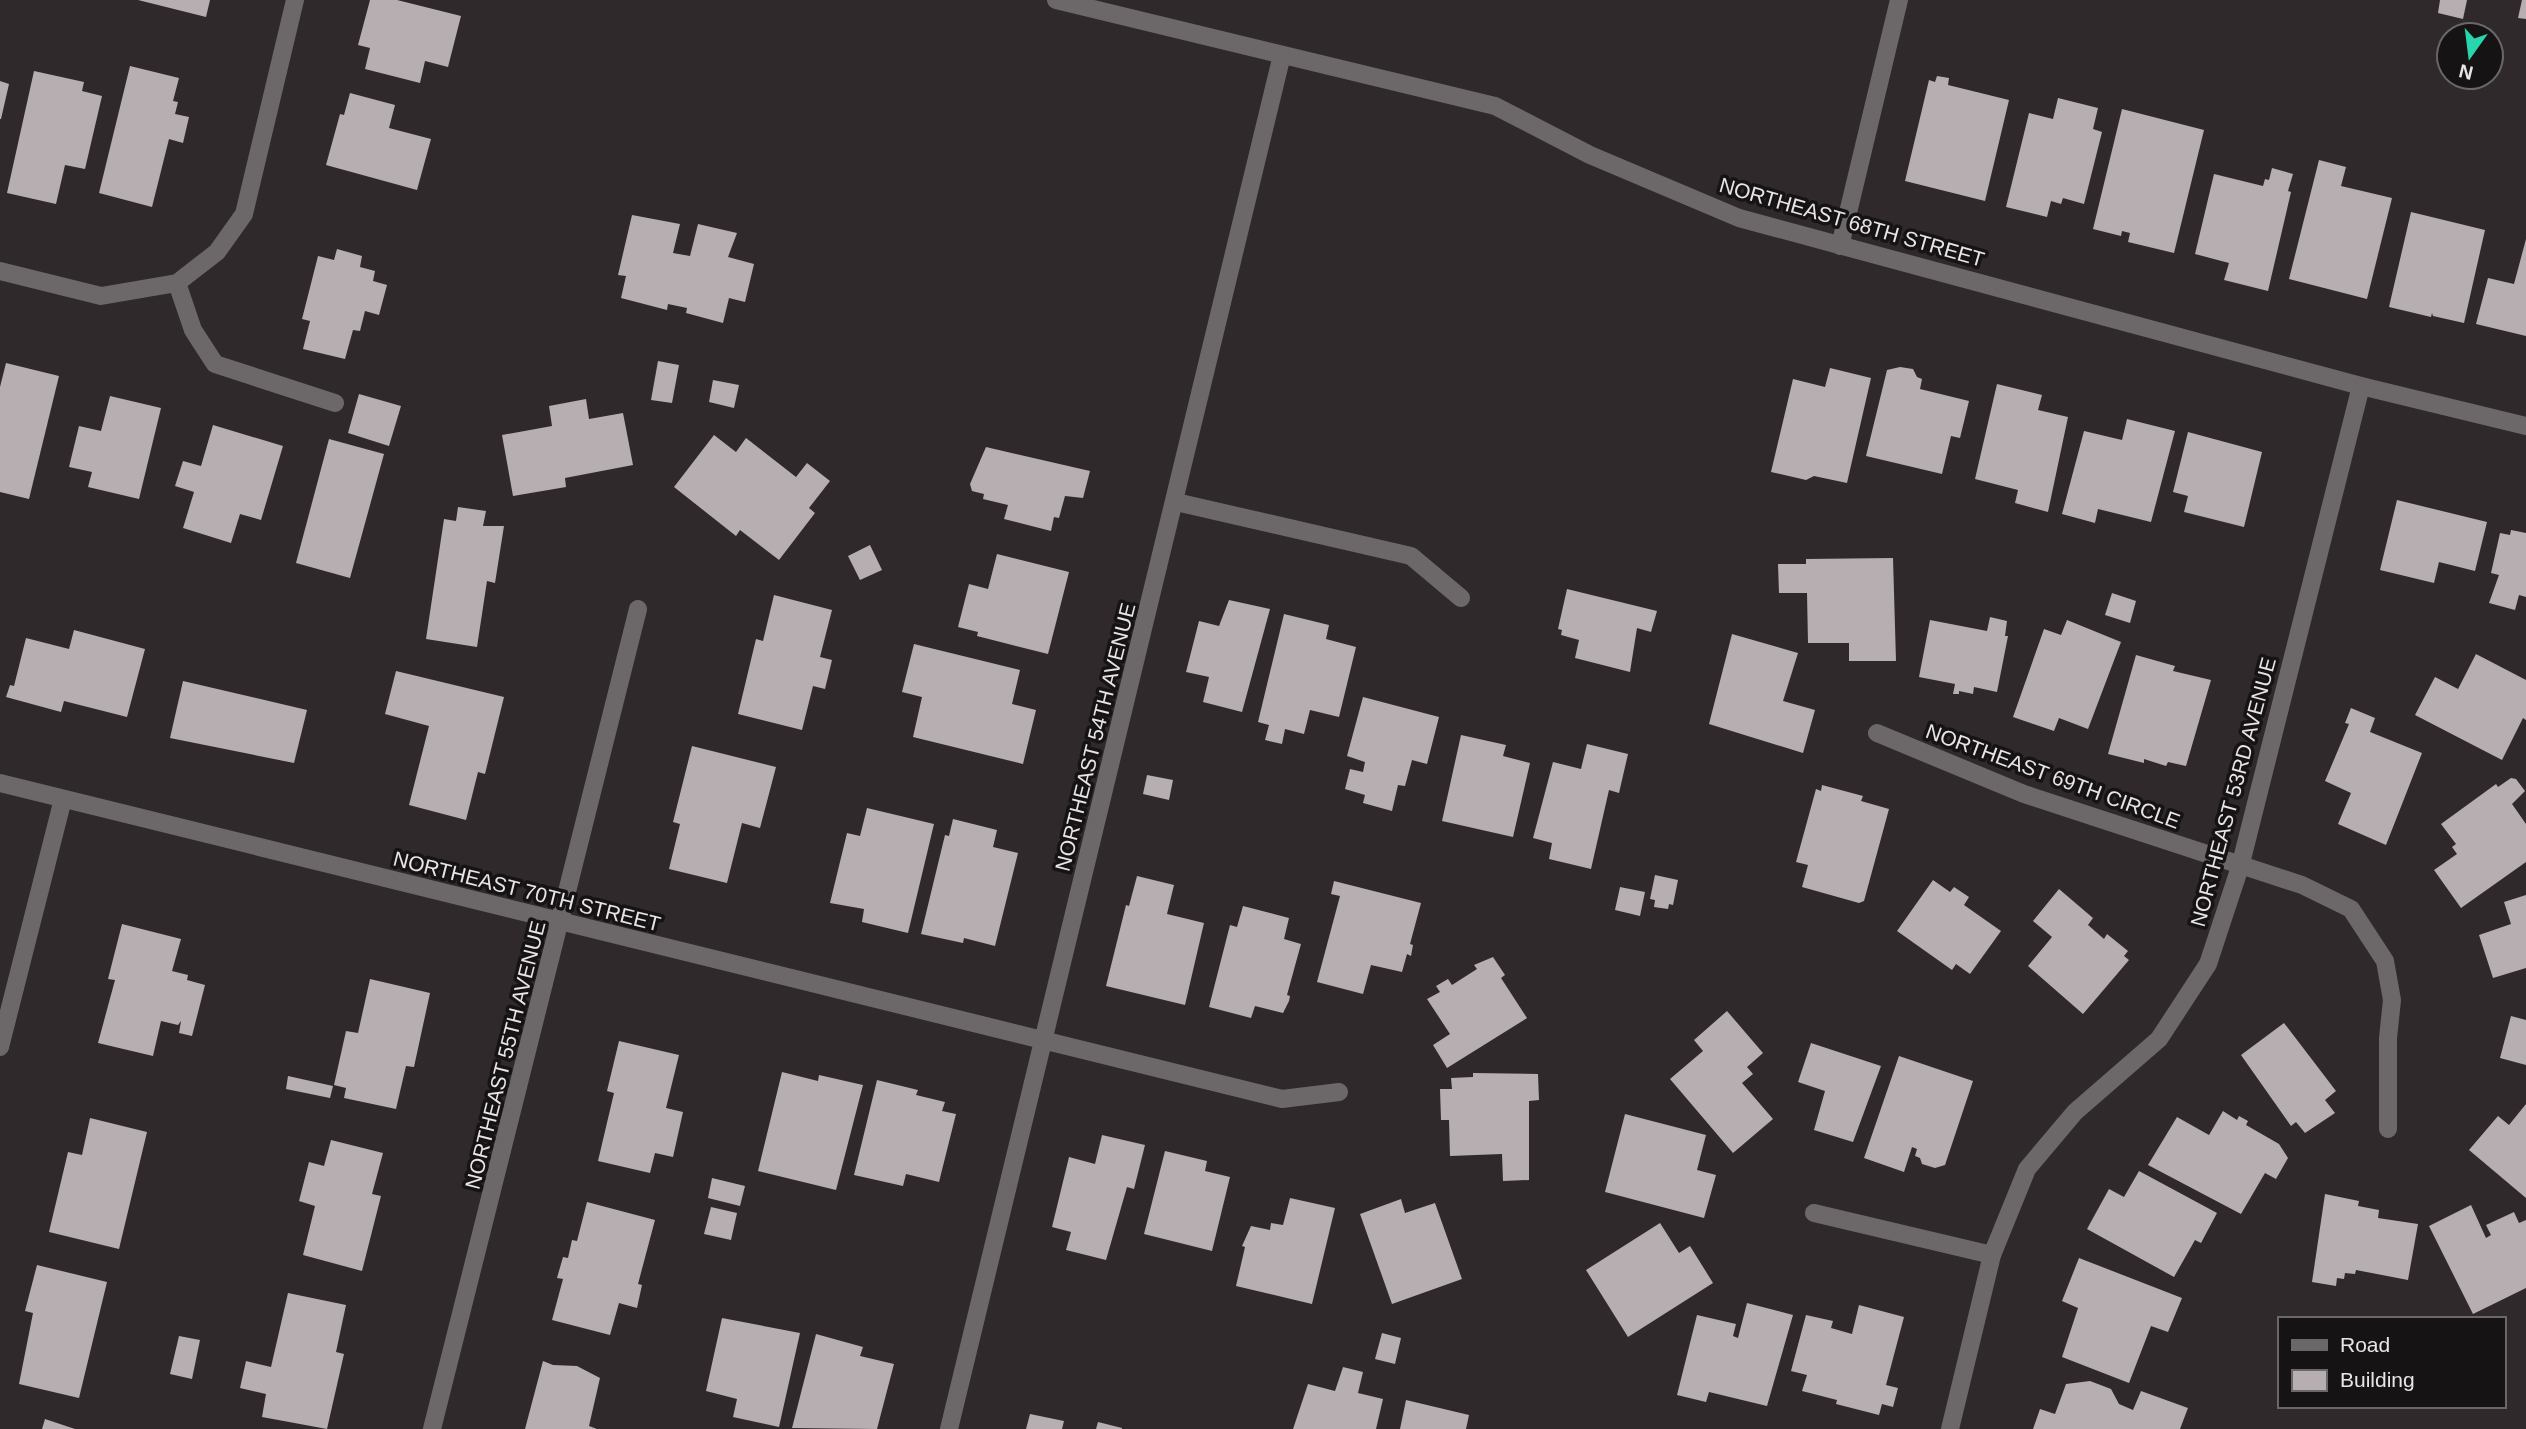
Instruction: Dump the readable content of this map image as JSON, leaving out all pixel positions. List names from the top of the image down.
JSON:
{
  "streets": {
    "street": [
      "NORTHEAST 68TH STREET",
      "NORTHEAST 54TH AVENUE",
      "NORTHEAST 69TH CIRCLE",
      "NORTHEAST 53RD AVENUE",
      "NORTHEAST 70TH STREET",
      "NORTHEAST 55TH AVENUE"
    ]
  },
  "crossings": [
    ["NORTHEAST 68TH STREET", "NORTHEAST 54TH AVENUE"],
    ["NORTHEAST 68TH STREET", "NORTHEAST 53RD AVENUE"],
    ["NORTHEAST 54TH AVENUE", "NORTHEAST 70TH STREET"],
    ["NORTHEAST 69TH CIRCLE", "NORTHEAST 53RD AVENUE"],
    ["NORTHEAST 70TH STREET", "NORTHEAST 55TH AVENUE"]
  ],
  "legend": ["Road", "Building"],
  "north": "bottom"
}
